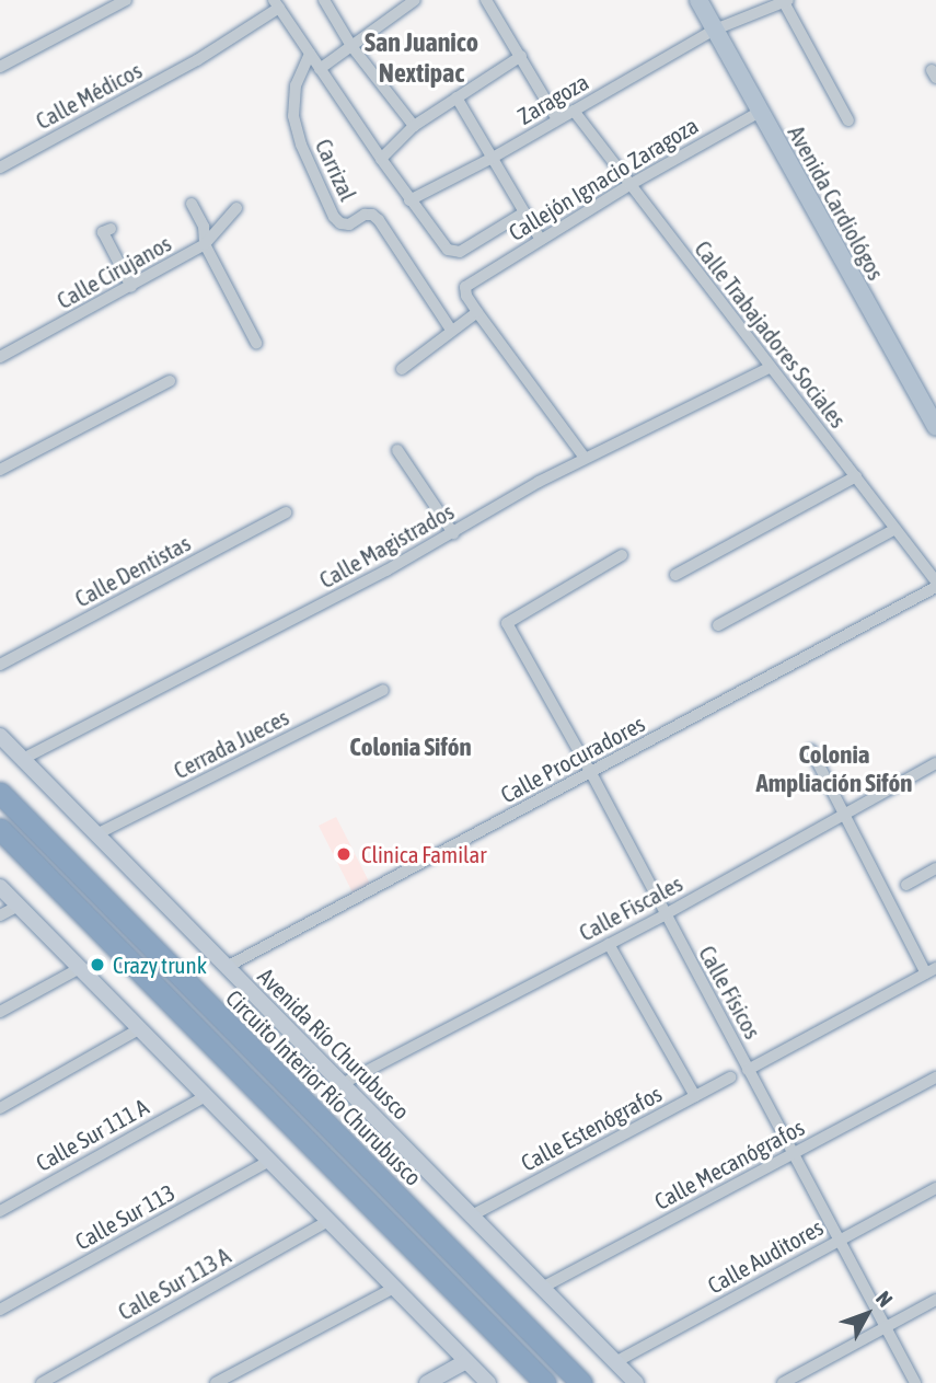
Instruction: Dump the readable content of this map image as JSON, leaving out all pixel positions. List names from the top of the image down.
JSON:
{
  "streets": {
    "highway": ["Circuito Interior Río Churubusco"],
    "main road": ["Avenida Cardiológos", "Avenida Río Churubusco"],
    "street": [
      "Calle Médicos",
      "Zaragoza",
      "Carrizal",
      "Callejón Ignacio Zaragoza",
      "Calle Cirujanos",
      "Calle Trabajadores Sociales",
      "Calle Magistrados",
      "Calle Dentistas",
      "Cerrada Jueces",
      "Calle Procuradores",
      "Calle Fiscales",
      "Calle Físicos",
      "Calle Estenógrafos",
      "Calle Sur 111 A",
      "Calle Mecanógrafos",
      "Calle Sur 113",
      "Calle Auditores",
      "Calle Sur 113 A"
    ]
  },
  "crossings": [
    ["Zaragoza", "Avenida Cardiológos"],
    ["Zaragoza", "Calle Trabajadores Sociales"],
    ["Callejón Ignacio Zaragoza", "Avenida Cardiológos"],
    ["Callejón Ignacio Zaragoza", "Calle Trabajadores Sociales"],
    ["Calle Trabajadores Sociales", "Calle Magistrados"],
    ["Calle Trabajadores Sociales", "Calle Procuradores"],
    ["Calle Magistrados", "Avenida Río Churubusco"],
    ["Cerrada Jueces", "Avenida Río Churubusco"],
    ["Calle Procuradores", "Calle Físicos"],
    ["Calle Procuradores", "Avenida Río Churubusco"],
    ["Calle Fiscales", "Calle Físicos"],
    ["Calle Fiscales", "Avenida Río Churubusco"],
    ["Calle Físicos", "Calle Mecanógrafos"],
    ["Calle Físicos", "Calle Auditores"],
    ["Avenida Río Churubusco", "Calle Estenógrafos"],
    ["Avenida Río Churubusco", "Calle Mecanógrafos"],
    ["Avenida Río Churubusco", "Calle Auditores"]
  ],
  "districts": ["San Juanico Nextipac", "Colonia Sifón", "Colonia Ampliación Sifón"],
  "places": ["Clinica Familar", "Crazy trunk"],
  "north": "top right"
}
